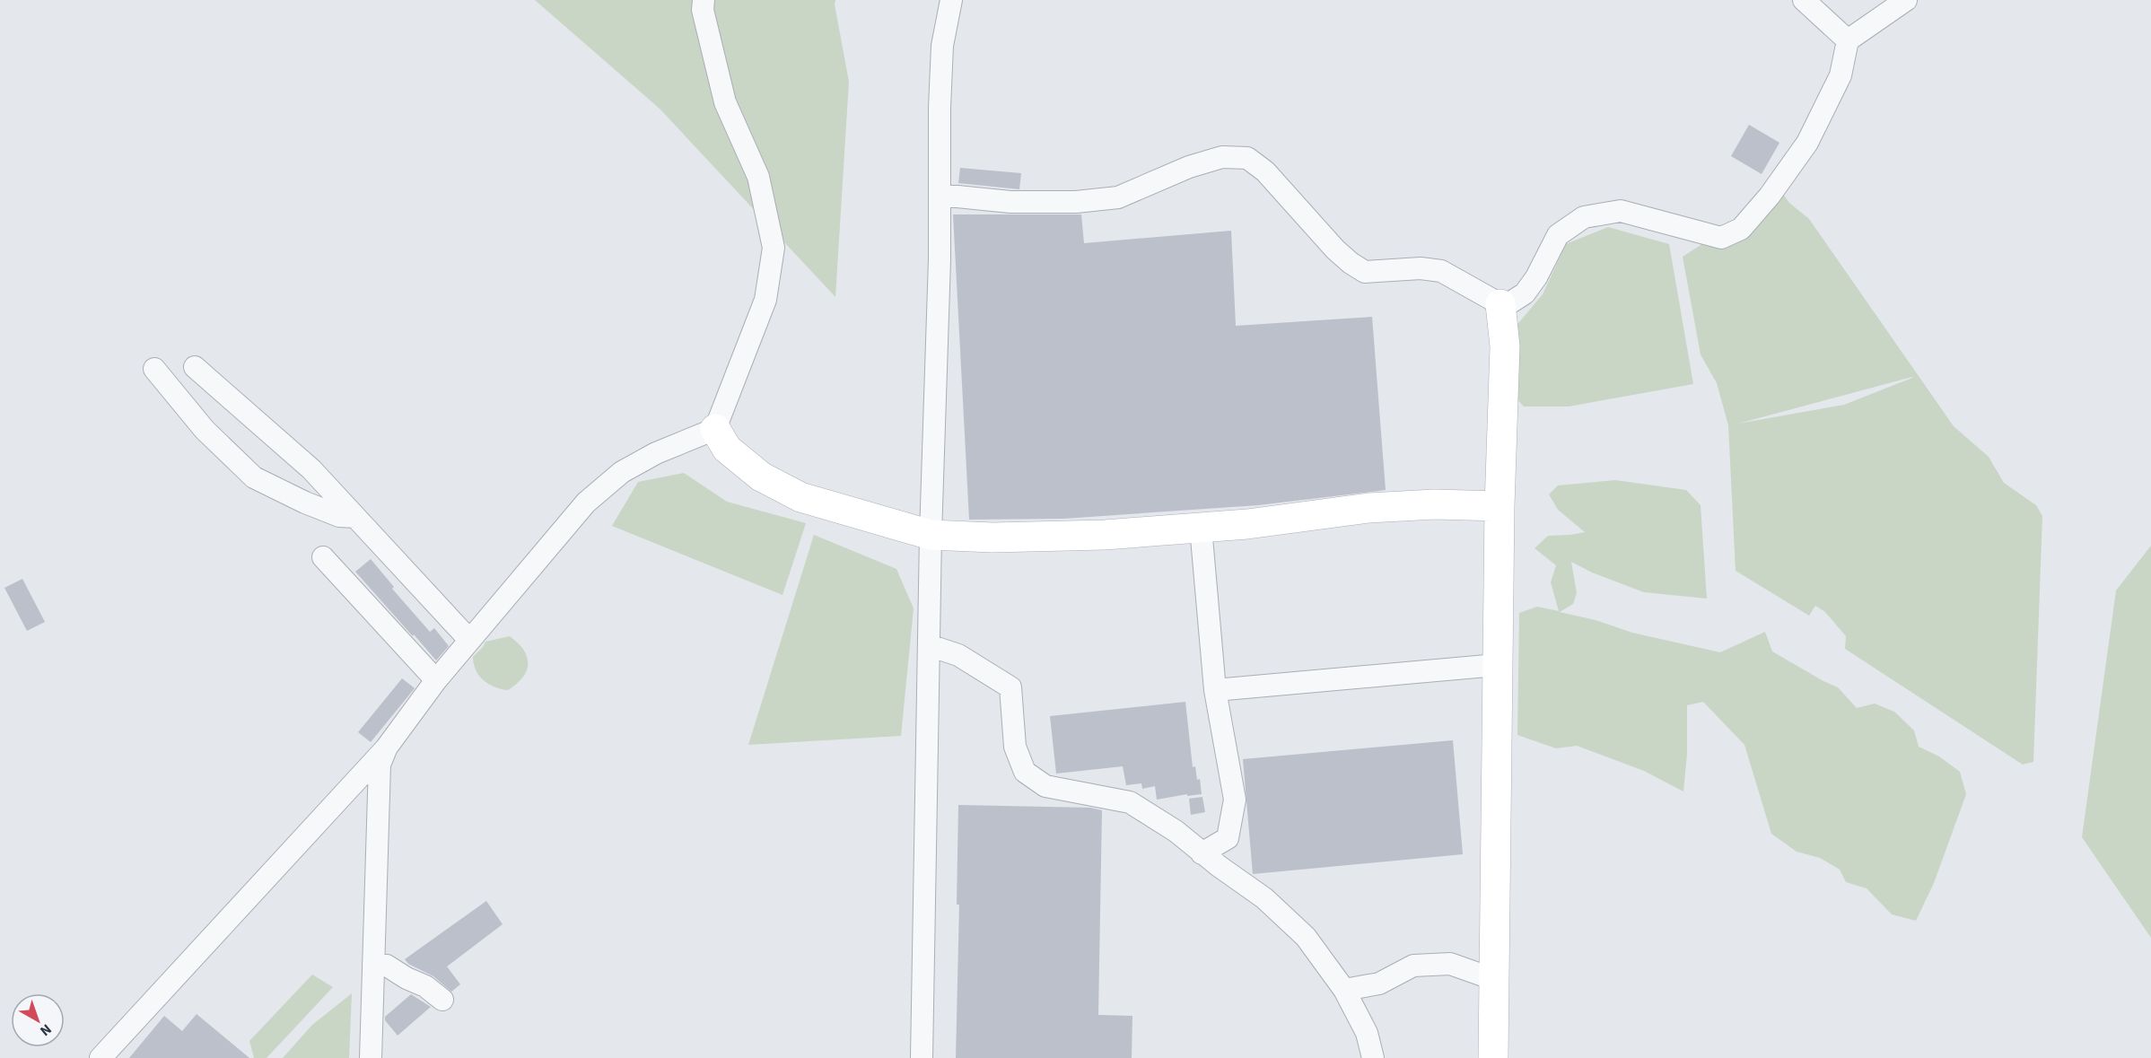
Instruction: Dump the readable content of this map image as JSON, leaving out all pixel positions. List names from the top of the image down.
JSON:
{
  "north": "bottom right"
}
